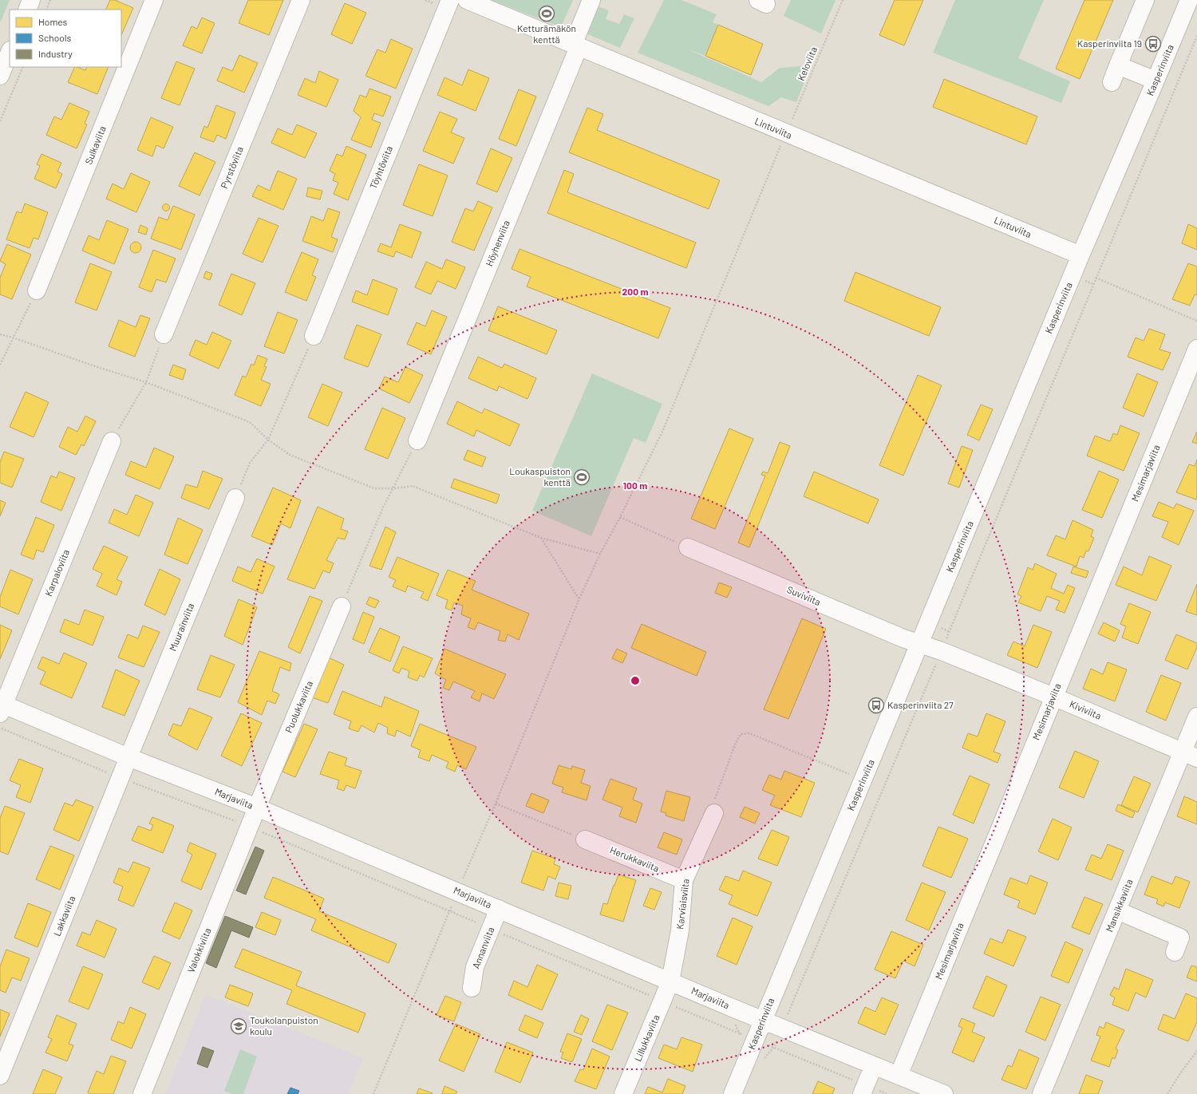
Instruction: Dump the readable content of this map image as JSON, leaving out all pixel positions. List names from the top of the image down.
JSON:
{
  "streets": {
    "street": [
      "Kasperinviita",
      "Lintuviita",
      "Sulkaviita",
      "Pyrstöviita",
      "Töyhtöviita",
      "Höyhenviita",
      "Mesimarjaviita",
      "Karpaloviita",
      "Suviviita",
      "Muurainviita",
      "Puolukkaviita",
      "Kiviviita",
      "Marjaviita",
      "Herukkaviita",
      "Karviaisviita",
      "Mansikkaviita",
      "Lakkaviita",
      "Annanviita",
      "Valokkiviita",
      "Lillukkaviita"
    ],
    "path": ["Keloviita"]
  },
  "crossings": [
    ["Keloviita", "Lintuviita"],
    ["Keloviita", "Marjaviita"],
    ["Kasperinviita", "Lintuviita"],
    ["Kasperinviita", "Suviviita"],
    ["Kasperinviita", "Kiviviita"],
    ["Kasperinviita", "Marjaviita"],
    ["Lintuviita", "Höyhenviita"],
    ["Mesimarjaviita", "Kiviviita"],
    ["Mesimarjaviita", "Marjaviita"],
    ["Karpaloviita", "Marjaviita"],
    ["Suviviita", "Kiviviita"],
    ["Muurainviita", "Marjaviita"],
    ["Muurainviita", "Lakkaviita"],
    ["Puolukkaviita", "Marjaviita"],
    ["Puolukkaviita", "Valokkiviita"],
    ["Kiviviita", "Mansikkaviita"],
    ["Marjaviita", "Karviaisviita"],
    ["Marjaviita", "Lakkaviita"],
    ["Marjaviita", "Annanviita"],
    ["Marjaviita", "Valokkiviita"],
    ["Marjaviita", "Lillukkaviita"],
    ["Herukkaviita", "Karviaisviita"],
    ["Karviaisviita", "Lillukkaviita"]
  ],
  "places": {
    "sports": ["Ketturämäkön kenttä", "Loukaspuiston kenttä"],
    "bus stop": ["Kasperinviita 19", "Kasperinviita 27"],
    "school or university": ["Toukolanpuiston koulu"]
  },
  "legend": ["Homes", "Schools", "Industry"],
  "rings": ["200 m", "100 m"]
}
